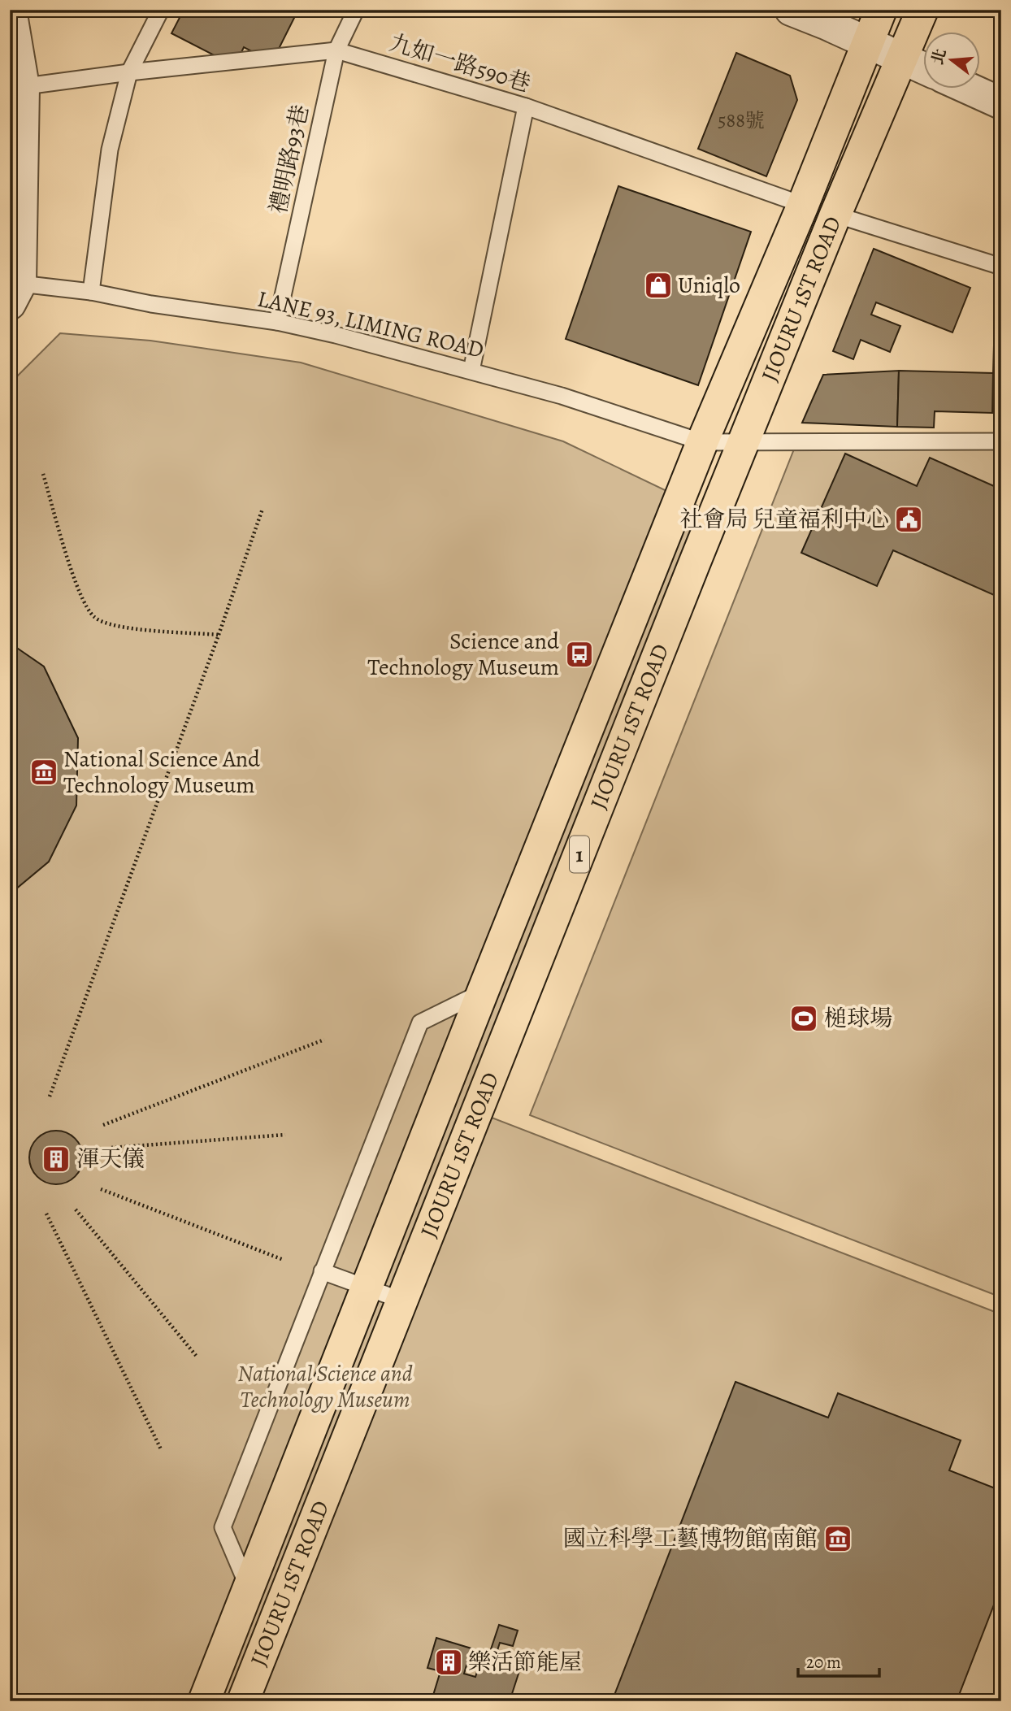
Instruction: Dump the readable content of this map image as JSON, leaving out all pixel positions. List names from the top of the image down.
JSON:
{
  "streets": {
    "main road": ["JIOURU 1ST ROAD", "1"],
    "lane": ["九如一路590巷", "禮明路93巷", "LANE 93, LIMING ROAD"]
  },
  "crossings": [
    ["九如一路590巷", "禮明路93巷"],
    ["九如一路590巷", "JIOURU 1ST ROAD"],
    ["禮明路93巷", "LANE 93, LIMING ROAD"],
    ["JIOURU 1ST ROAD", "LANE 93, LIMING ROAD"]
  ],
  "parks": ["National Science and Technology Museum"],
  "places": {
    "shop": ["Uniqlo"],
    "public building": ["社會局 兒童福利中心"],
    "bus stop": ["Science and Technology Museum"],
    "museum": ["National Science And Technology Museum", "國立科學工藝博物館 南館"],
    "sports": ["槌球場"],
    "building": ["渾天儀", "樂活節能屋"]
  },
  "house_numbers": ["588號"],
  "scale_bar": "20 m",
  "north": "left"
}
